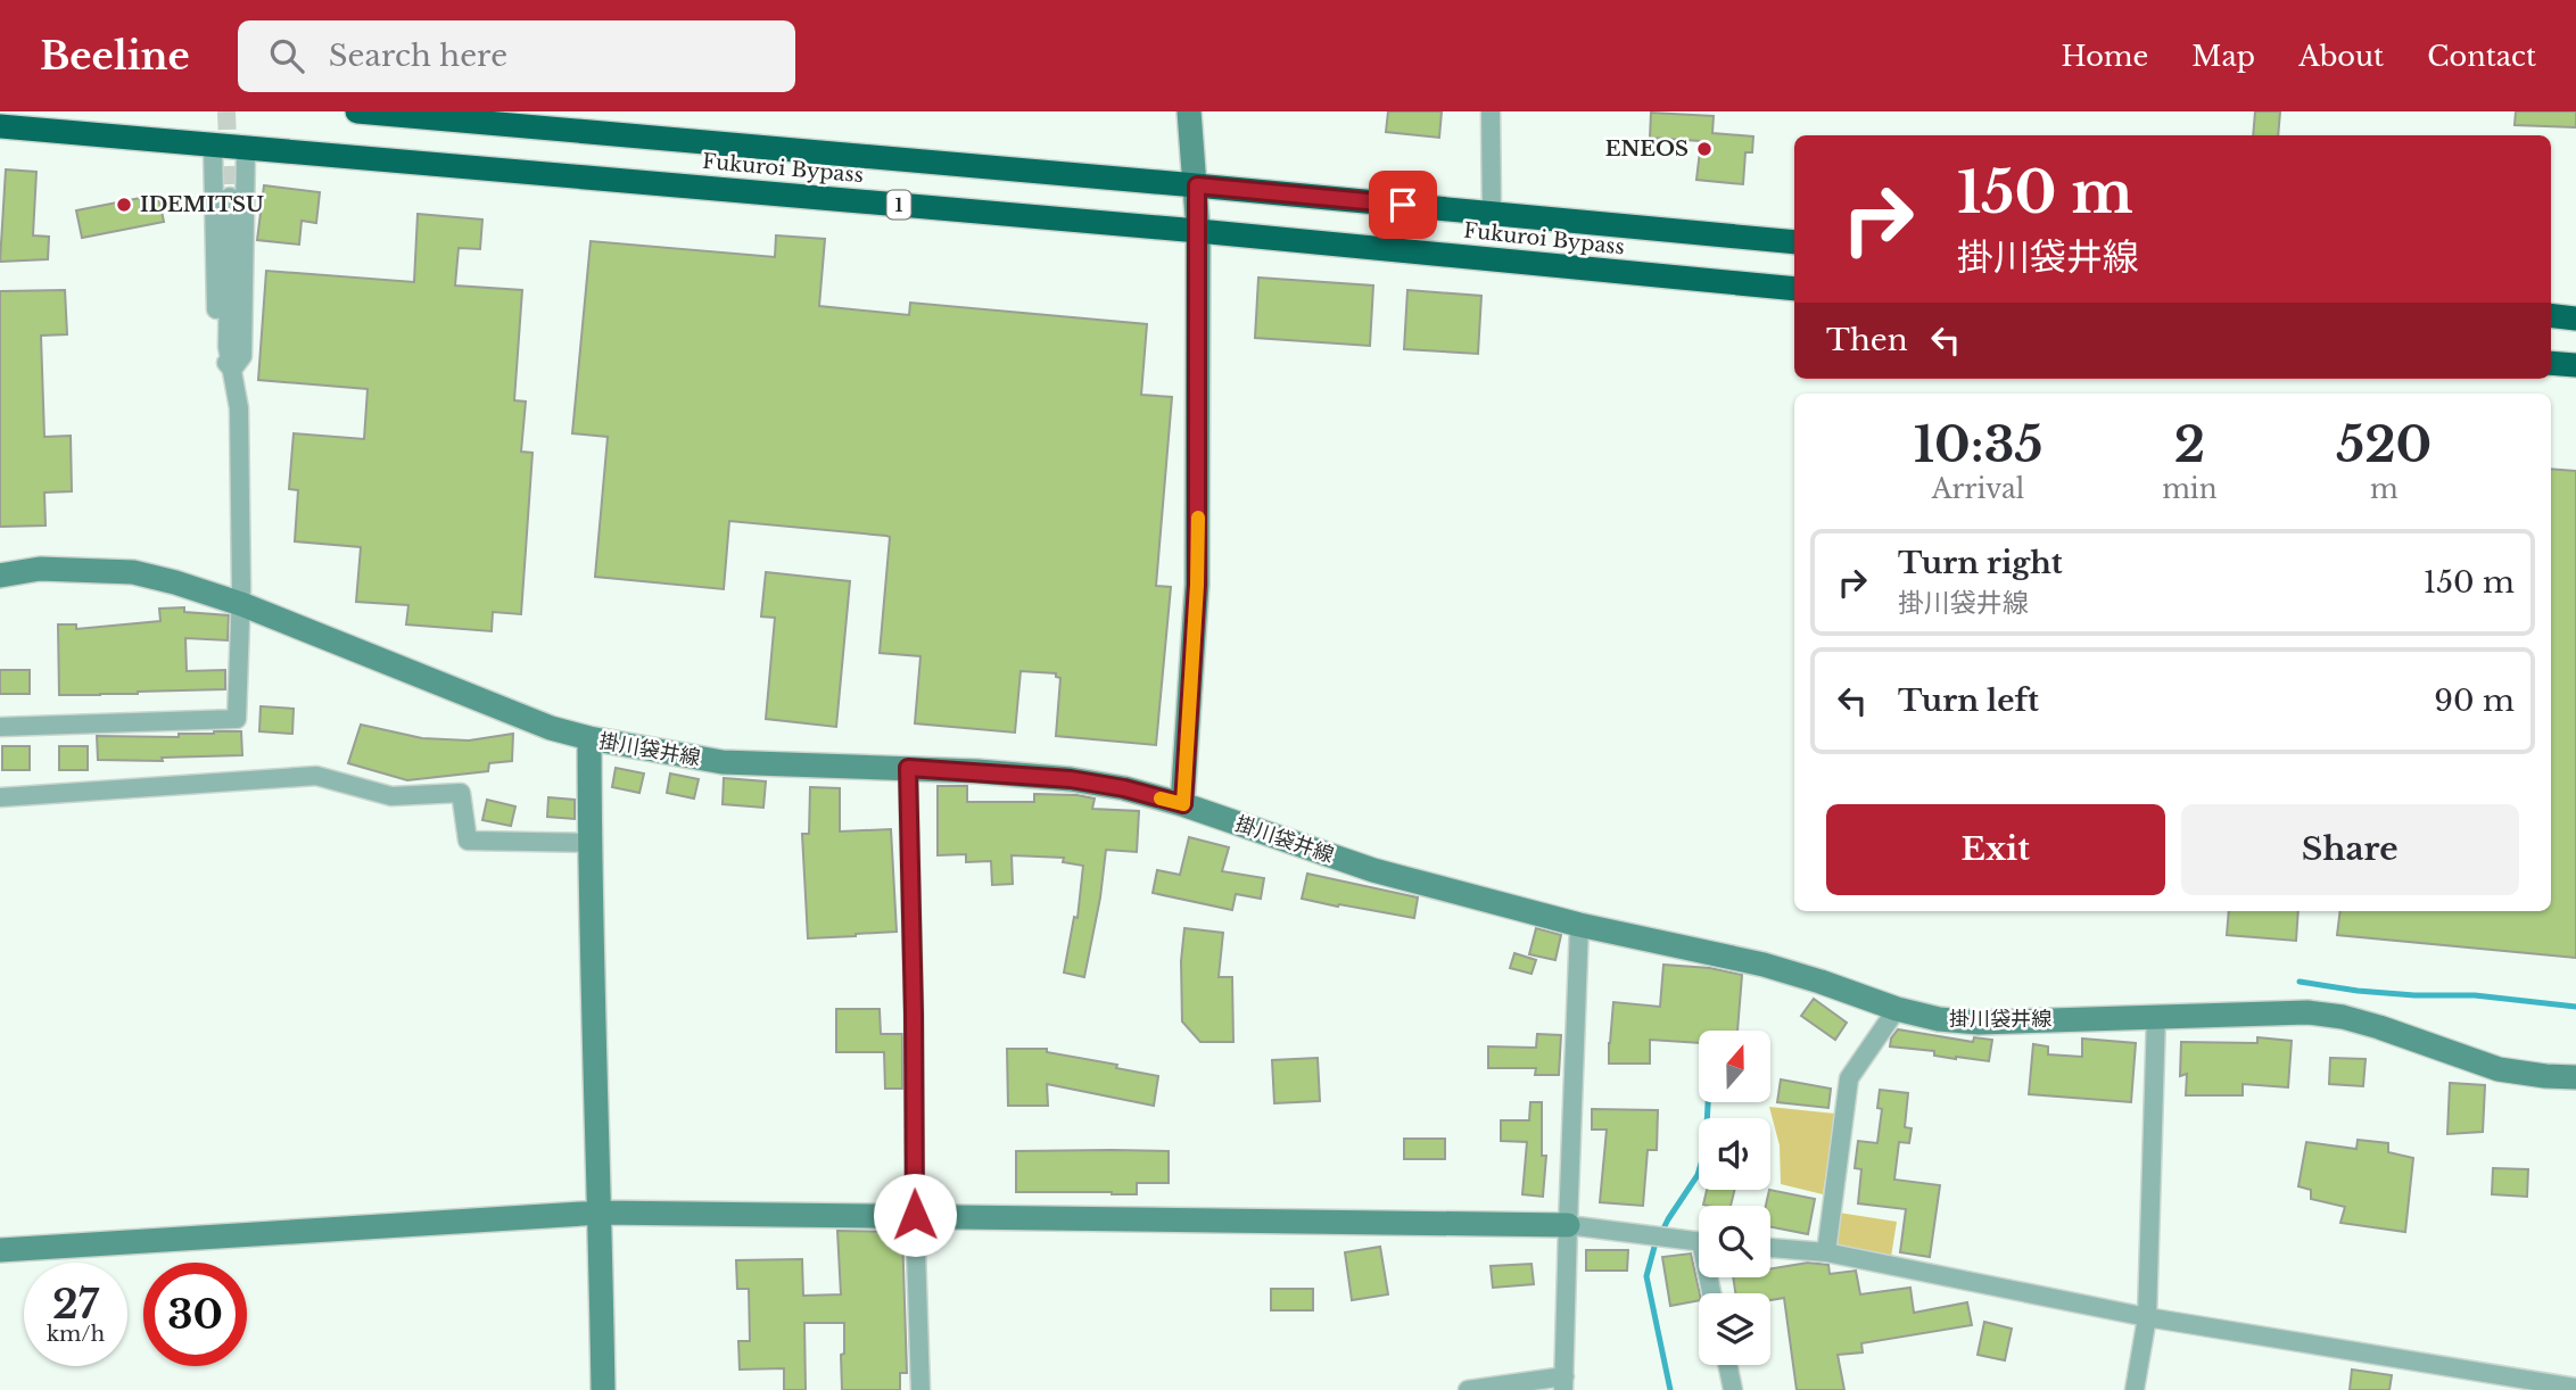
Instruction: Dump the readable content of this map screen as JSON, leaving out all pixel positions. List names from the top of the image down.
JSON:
{
  "streets": {
    "highway": ["Fukuroi Bypass", "1"],
    "street": ["掛川袋井線"]
  },
  "places": ["ENEOS", "IDEMITSU"],
  "north": "top",
  "page": {
    "header": "Beeline",
    "search": "Search here",
    "nav": [
      "Home",
      "Map",
      "About",
      "Contact"
    ],
    "turn": ["150 m", "掛川袋井線"],
    "then": "Then",
    "eta": [
      "10:35",
      "Arrival",
      "2",
      "min",
      "520",
      "m"
    ],
    "list": [
      {
        "name": "Turn right",
        "note": "掛川袋井線",
        "value": "150 m"
      },
      {
        "name": "Turn left",
        "value": "90 m"
      }
    ],
    "buttons": ["Exit", "Share"],
    "speed": "27 km/h",
    "limit": "30"
  }
}
